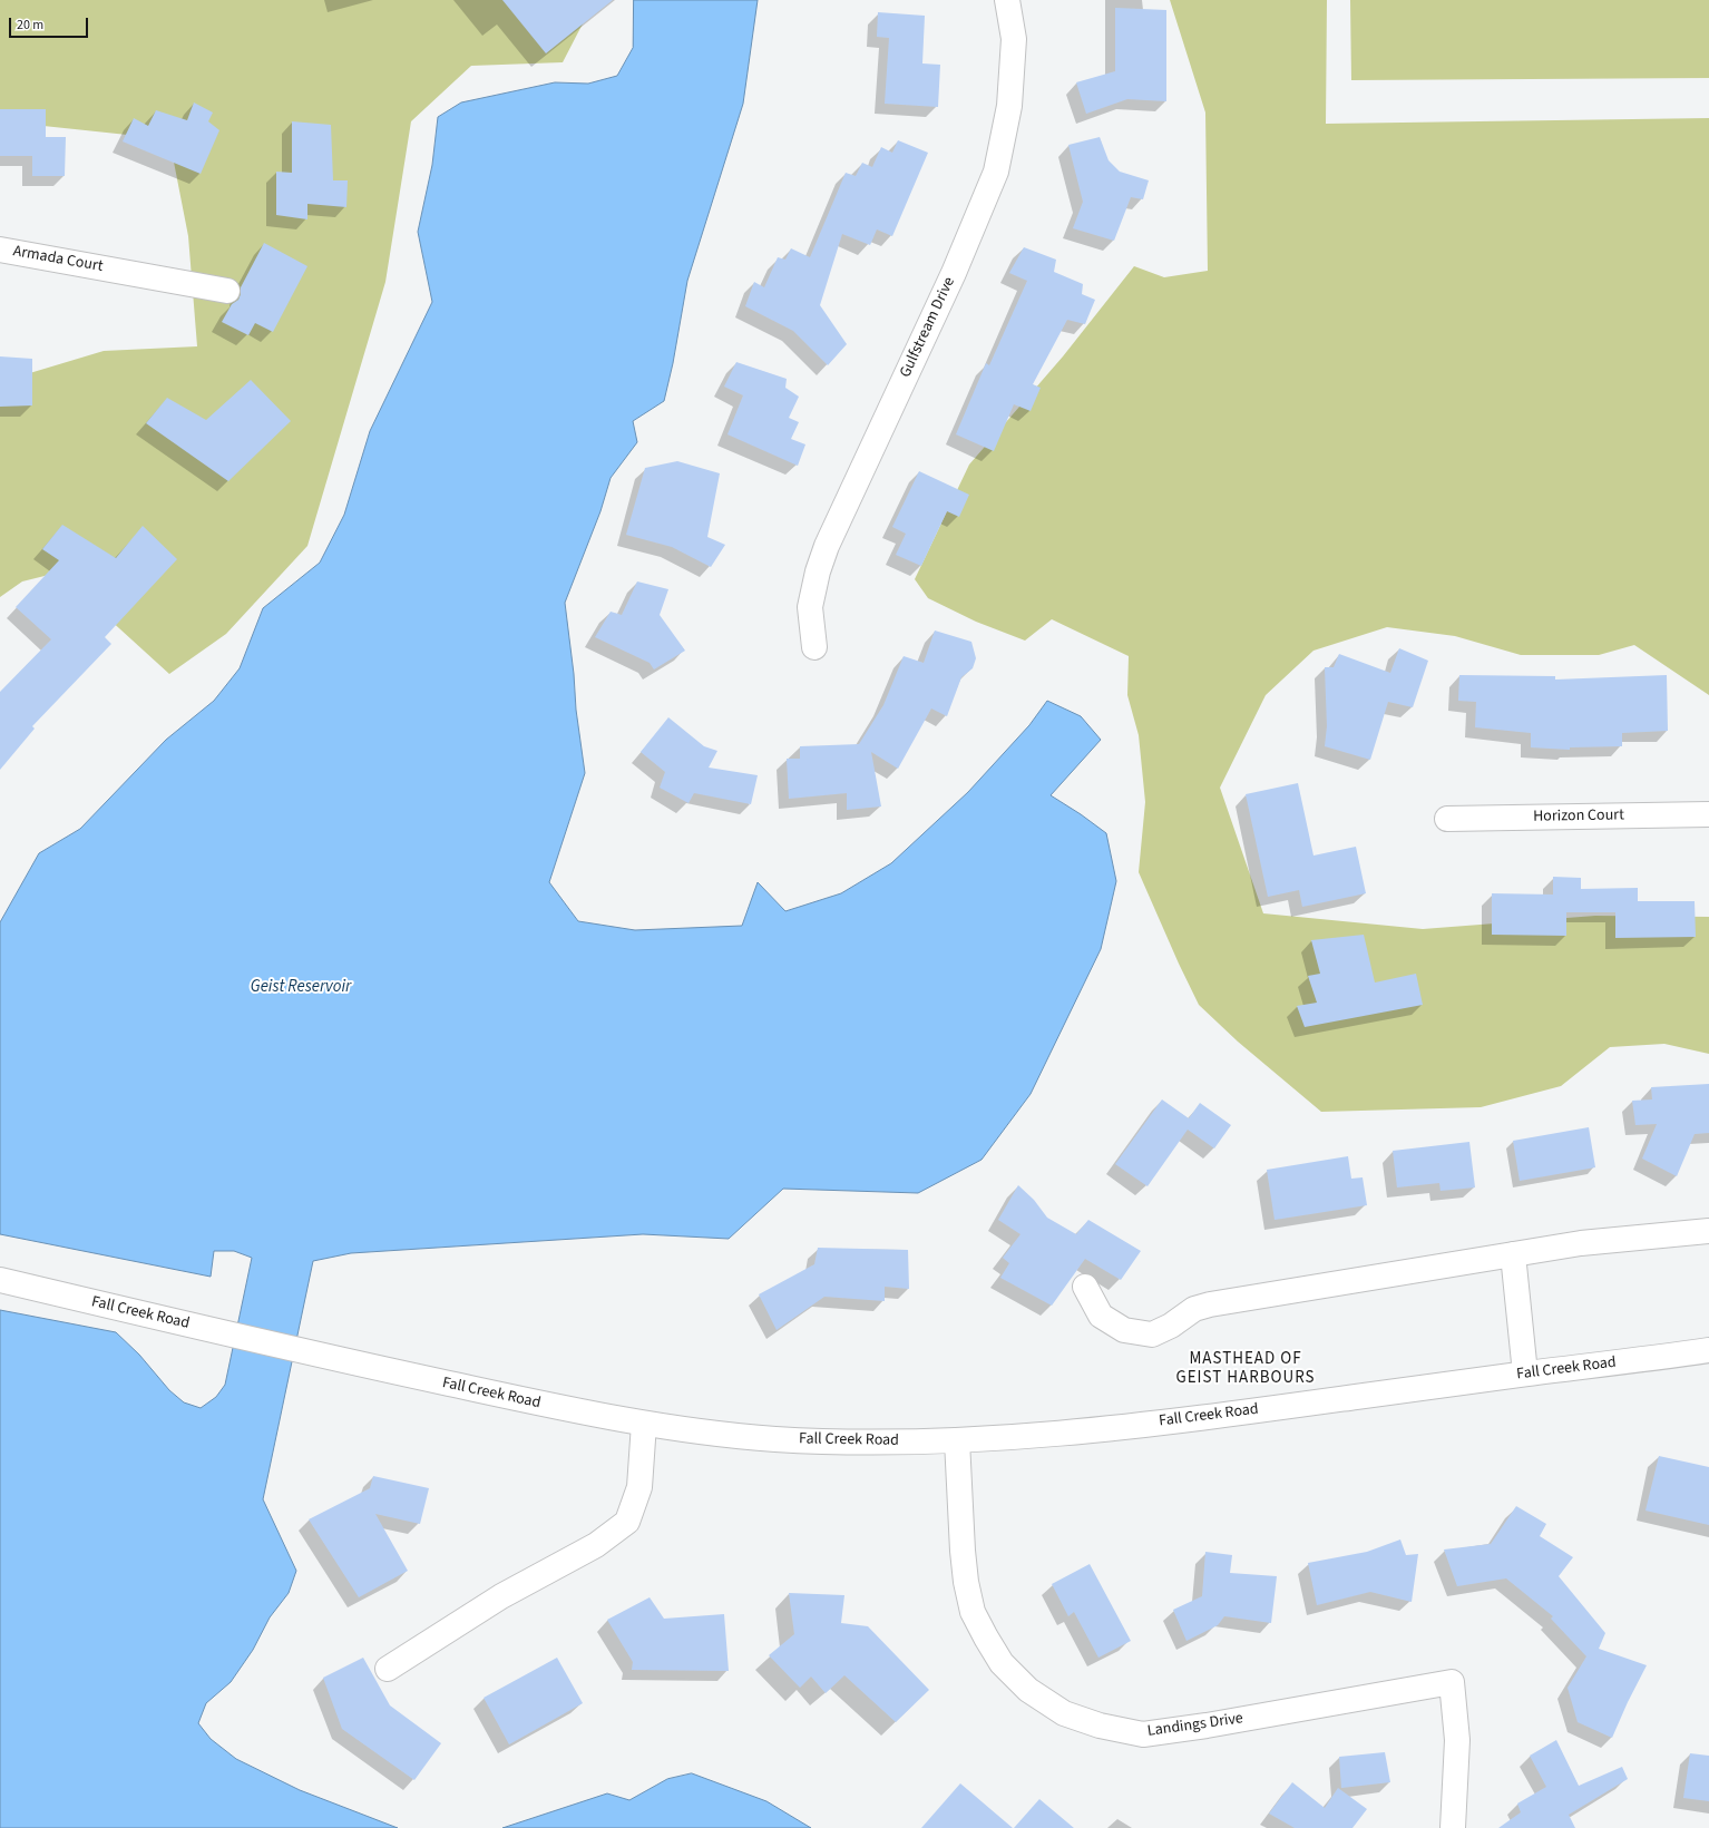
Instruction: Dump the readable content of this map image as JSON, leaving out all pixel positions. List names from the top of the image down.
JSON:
{
  "streets": {
    "street": [
      "Armada Court",
      "Gulfstream Drive",
      "Horizon Court",
      "Fall Creek Road",
      "Landings Drive"
    ]
  },
  "crossings": [
    ["Fall Creek Road", "Landings Drive"]
  ],
  "districts": ["MASTHEAD OF GEIST HARBOURS"],
  "water": ["Geist Reservoir"],
  "scale_bar": "20 m"
}
